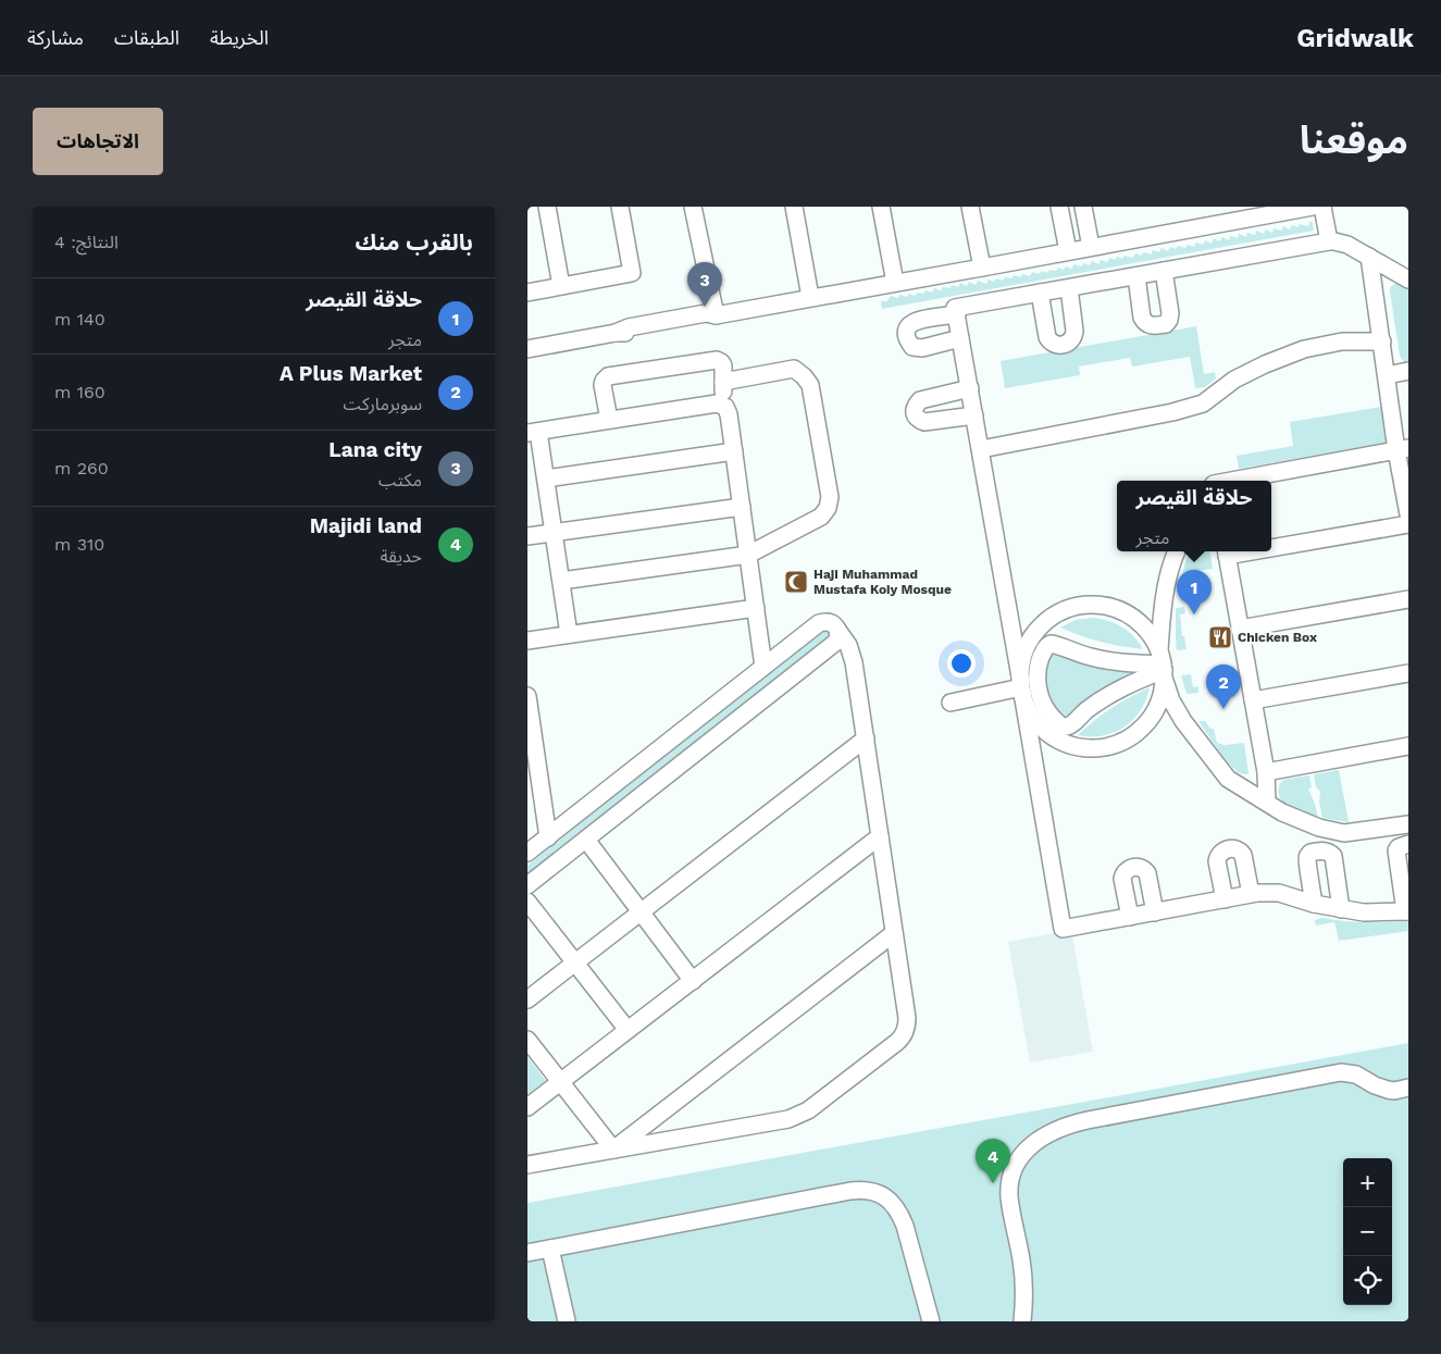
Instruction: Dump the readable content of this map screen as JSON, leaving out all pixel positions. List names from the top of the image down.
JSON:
{
  "places": {
    "mosque": ["Haji Muhammad Mustafa Koiy Mosque"],
    "restaurant": ["Chicken Box"]
  },
  "page": {
    "header": "Gridwalk",
    "nav": ["الخريطة", "الطبقات", "مشاركة"],
    "title": "موقعنا",
    "buttons": "الاتجاهات",
    "heading": ["بالقرب منك", "النتائج: 4"],
    "pins": [
      "3",
      "1",
      "2",
      "4"
    ],
    "list": [
      {
        "mark": "1",
        "name": "حلاقة القيصر",
        "note": "متجر",
        "value": "140 m"
      },
      {
        "mark": "2",
        "name": "A Plus Market",
        "note": "سوبرماركت",
        "value": "160 m"
      },
      {
        "mark": "3",
        "name": "Lana city",
        "note": "مكتب",
        "value": "260 m"
      },
      {
        "mark": "4",
        "name": "Majidi land",
        "note": "حديقة",
        "value": "310 m"
      }
    ],
    "popup": ["حلاقة القيصر", "متجر"],
    "map_buttons": ["+", "−"]
  }
}
